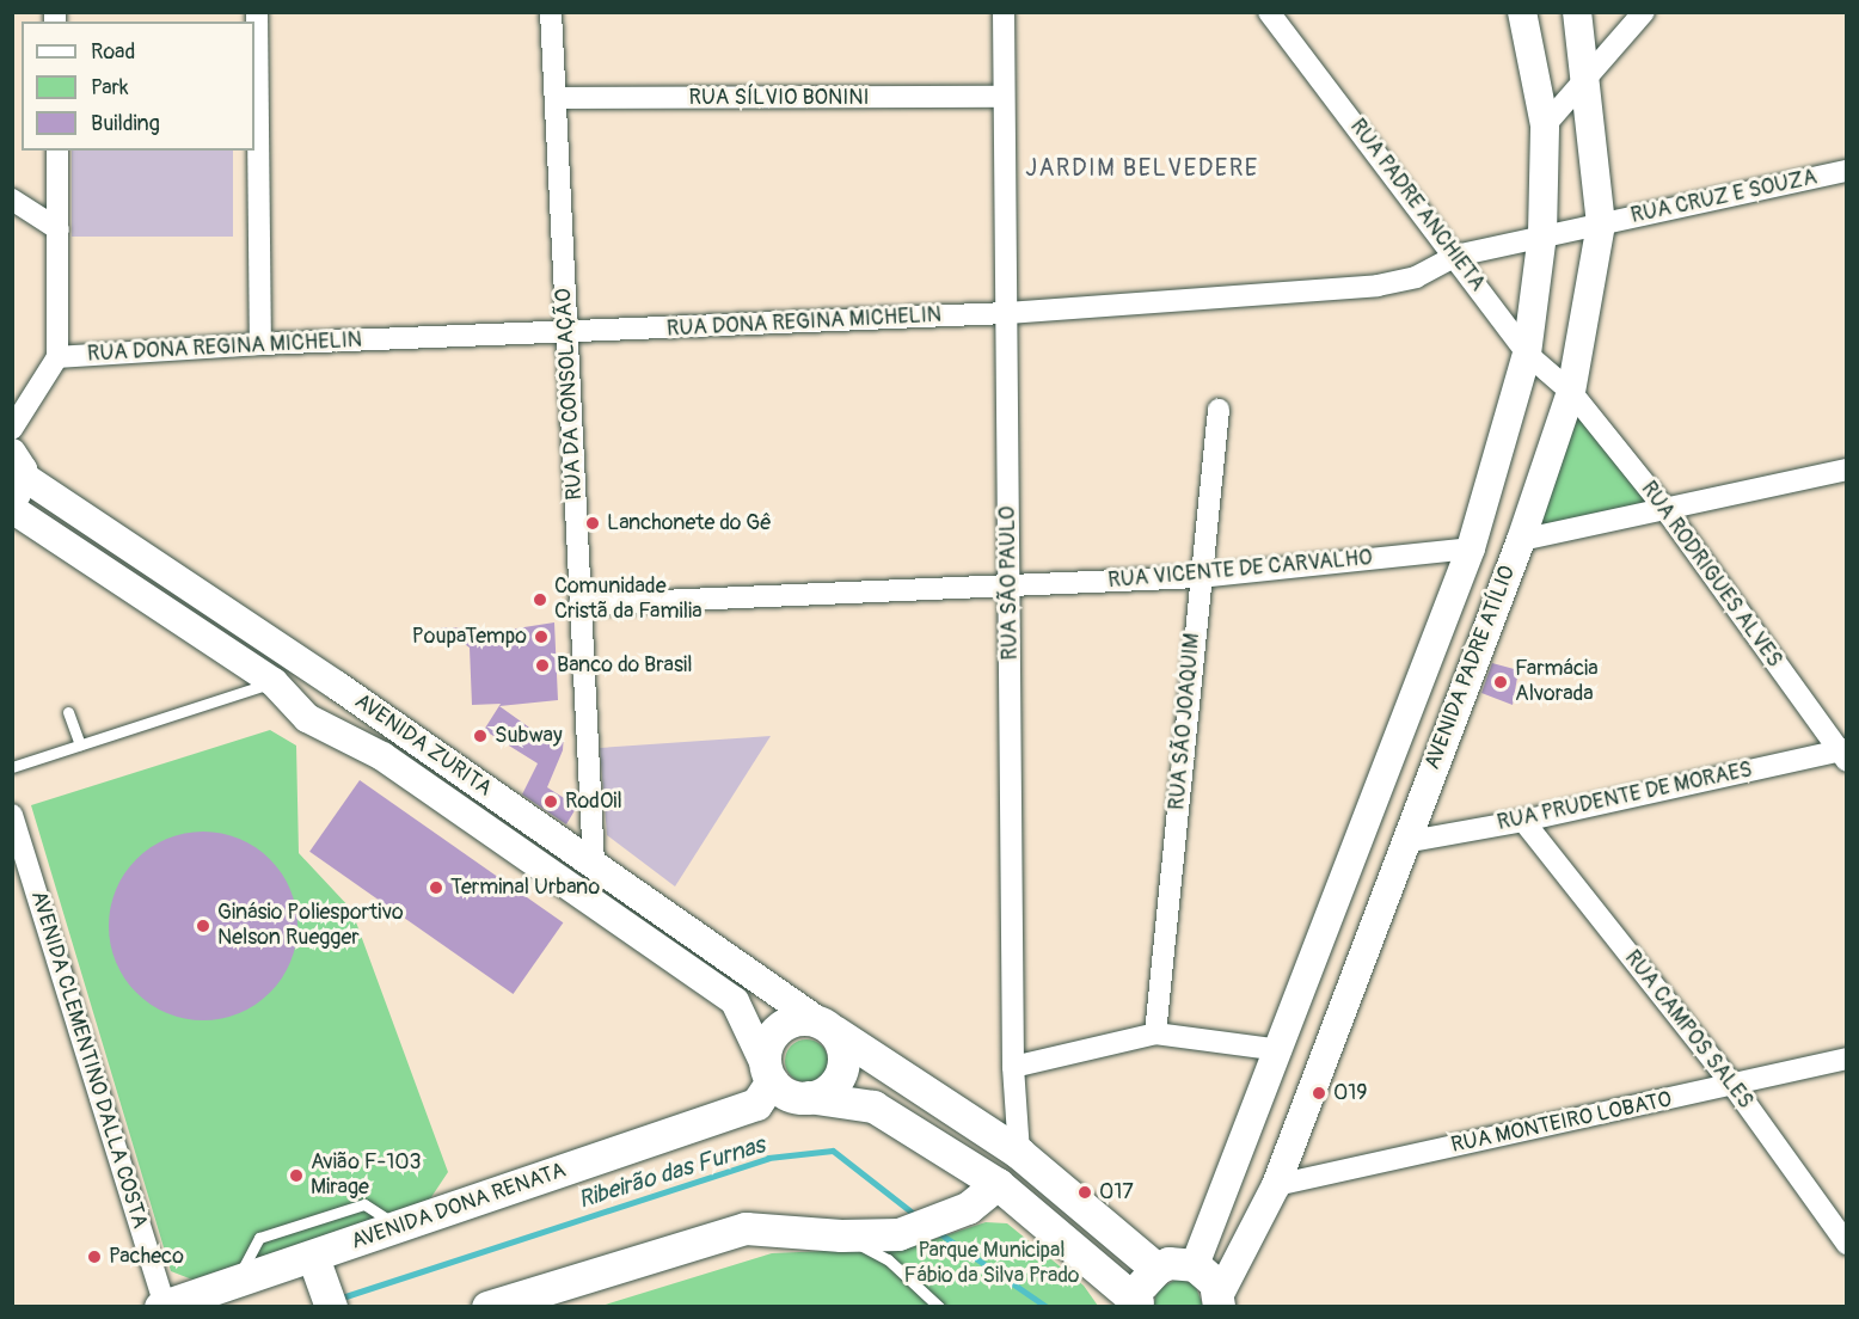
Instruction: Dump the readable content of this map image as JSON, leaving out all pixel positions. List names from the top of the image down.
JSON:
{
  "streets": {
    "main road": ["AVENIDA DONA RENATA"],
    "street": [
      "RUA SÍLVIO BONINI",
      "RUA CRUZ E SOUZA",
      "RUA PADRE ANCHIETA",
      "RUA DONA REGINA MICHELIN",
      "RUA DA CONSOLAÇÃO",
      "RUA VICENTE DE CARVALHO",
      "RUA RODRIGUES ALVES",
      "RUA SÃO PAULO",
      "AVENIDA PADRE ATÍLIO",
      "RUA SÃO JOAQUIM",
      "AVENIDA ZURITA",
      "RUA PRUDENTE DE MORAES",
      "RUA CAMPOS SALES",
      "AVENIDA CLEMENTINO DALLA COSTA",
      "RUA MONTEIRO LOBATO"
    ]
  },
  "crossings": [
    ["RUA SÍLVIO BONINI", "RUA DA CONSOLAÇÃO"],
    ["RUA SÍLVIO BONINI", "RUA SÃO PAULO"],
    ["RUA CRUZ E SOUZA", "RUA DONA REGINA MICHELIN"],
    ["RUA CRUZ E SOUZA", "AVENIDA PADRE ATÍLIO"],
    ["RUA PADRE ANCHIETA", "RUA DONA REGINA MICHELIN"],
    ["RUA PADRE ANCHIETA", "RUA RODRIGUES ALVES"],
    ["RUA PADRE ANCHIETA", "AVENIDA PADRE ATÍLIO"],
    ["RUA DONA REGINA MICHELIN", "RUA DA CONSOLAÇÃO"],
    ["RUA DONA REGINA MICHELIN", "RUA SÃO PAULO"],
    ["RUA DONA REGINA MICHELIN", "AVENIDA PADRE ATÍLIO"],
    ["RUA DA CONSOLAÇÃO", "RUA VICENTE DE CARVALHO"],
    ["RUA DA CONSOLAÇÃO", "AVENIDA ZURITA"],
    ["RUA VICENTE DE CARVALHO", "RUA SÃO PAULO"],
    ["RUA VICENTE DE CARVALHO", "AVENIDA PADRE ATÍLIO"],
    ["RUA VICENTE DE CARVALHO", "RUA SÃO JOAQUIM"],
    ["RUA RODRIGUES ALVES", "AVENIDA PADRE ATÍLIO"],
    ["RUA RODRIGUES ALVES", "RUA PRUDENTE DE MORAES"],
    ["AVENIDA PADRE ATÍLIO", "RUA PRUDENTE DE MORAES"],
    ["AVENIDA PADRE ATÍLIO", "RUA MONTEIRO LOBATO"],
    ["AVENIDA ZURITA", "AVENIDA DONA RENATA"],
    ["RUA PRUDENTE DE MORAES", "RUA CAMPOS SALES"],
    ["RUA CAMPOS SALES", "RUA MONTEIRO LOBATO"],
    ["AVENIDA CLEMENTINO DALLA COSTA", "AVENIDA DONA RENATA"]
  ],
  "districts": ["JARDIM BELVEDERE"],
  "water": ["Ribeirão das Furnas"],
  "parks": ["Parque Municipal Fábio da Silva Prado"],
  "places": [
    "Lanchonete do Gê",
    "Comunidade Cristã da Familia",
    "PoupaTempo",
    "Banco do Brasil",
    "Farmácia Alvorada",
    "Subway",
    "RodOil",
    "Terminal Urbano",
    "Ginásio Poliesportivo Nelson Ruegger",
    "019",
    "Avião F-103 Mirage",
    "017",
    "Pacheco"
  ],
  "legend": ["Road", "Park", "Building"]
}
